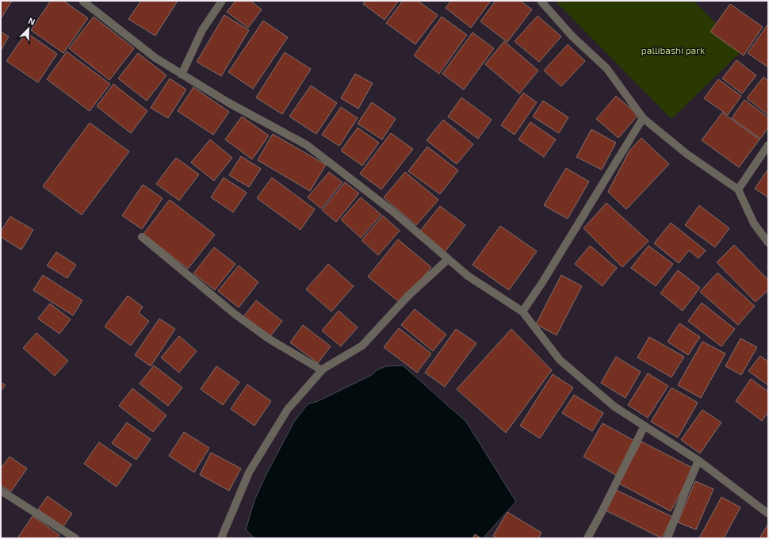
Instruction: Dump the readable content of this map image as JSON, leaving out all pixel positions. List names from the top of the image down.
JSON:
{
  "parks": ["pallibashi park"],
  "north": "top right"
}
